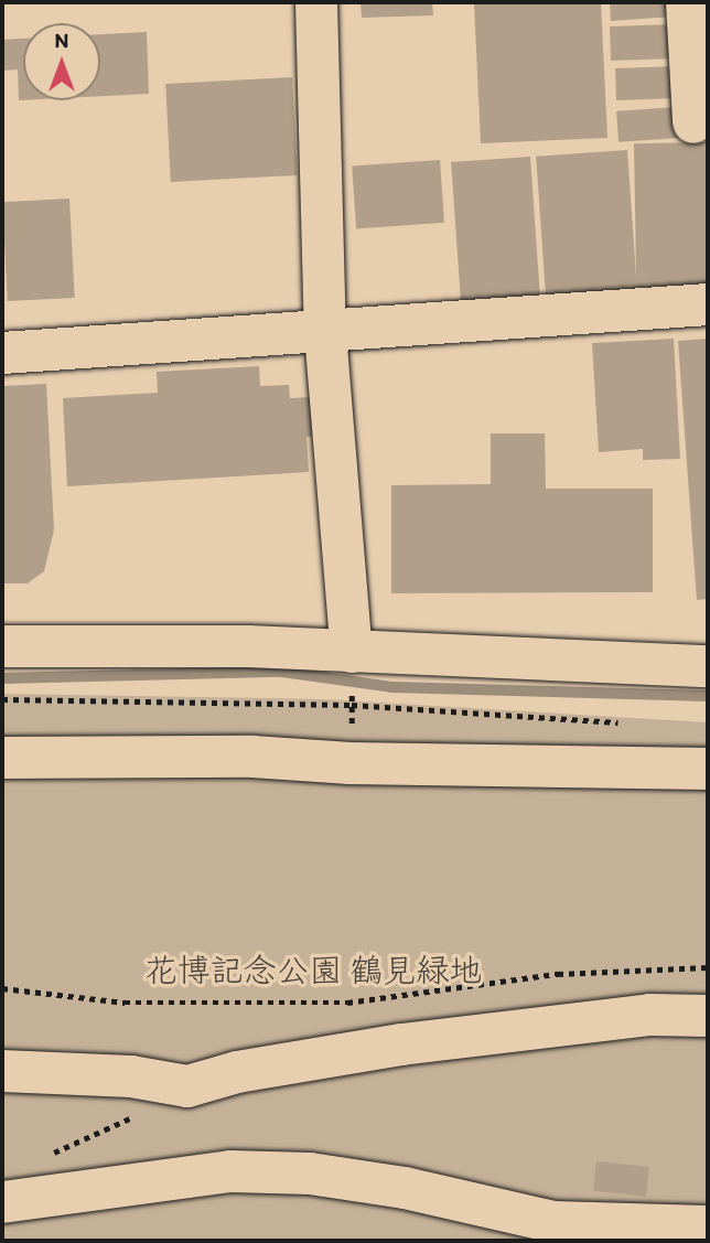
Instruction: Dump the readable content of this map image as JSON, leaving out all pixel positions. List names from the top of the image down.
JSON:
{
  "parks": ["花博記念公園 鶴見緑地"],
  "north": "top"
}
